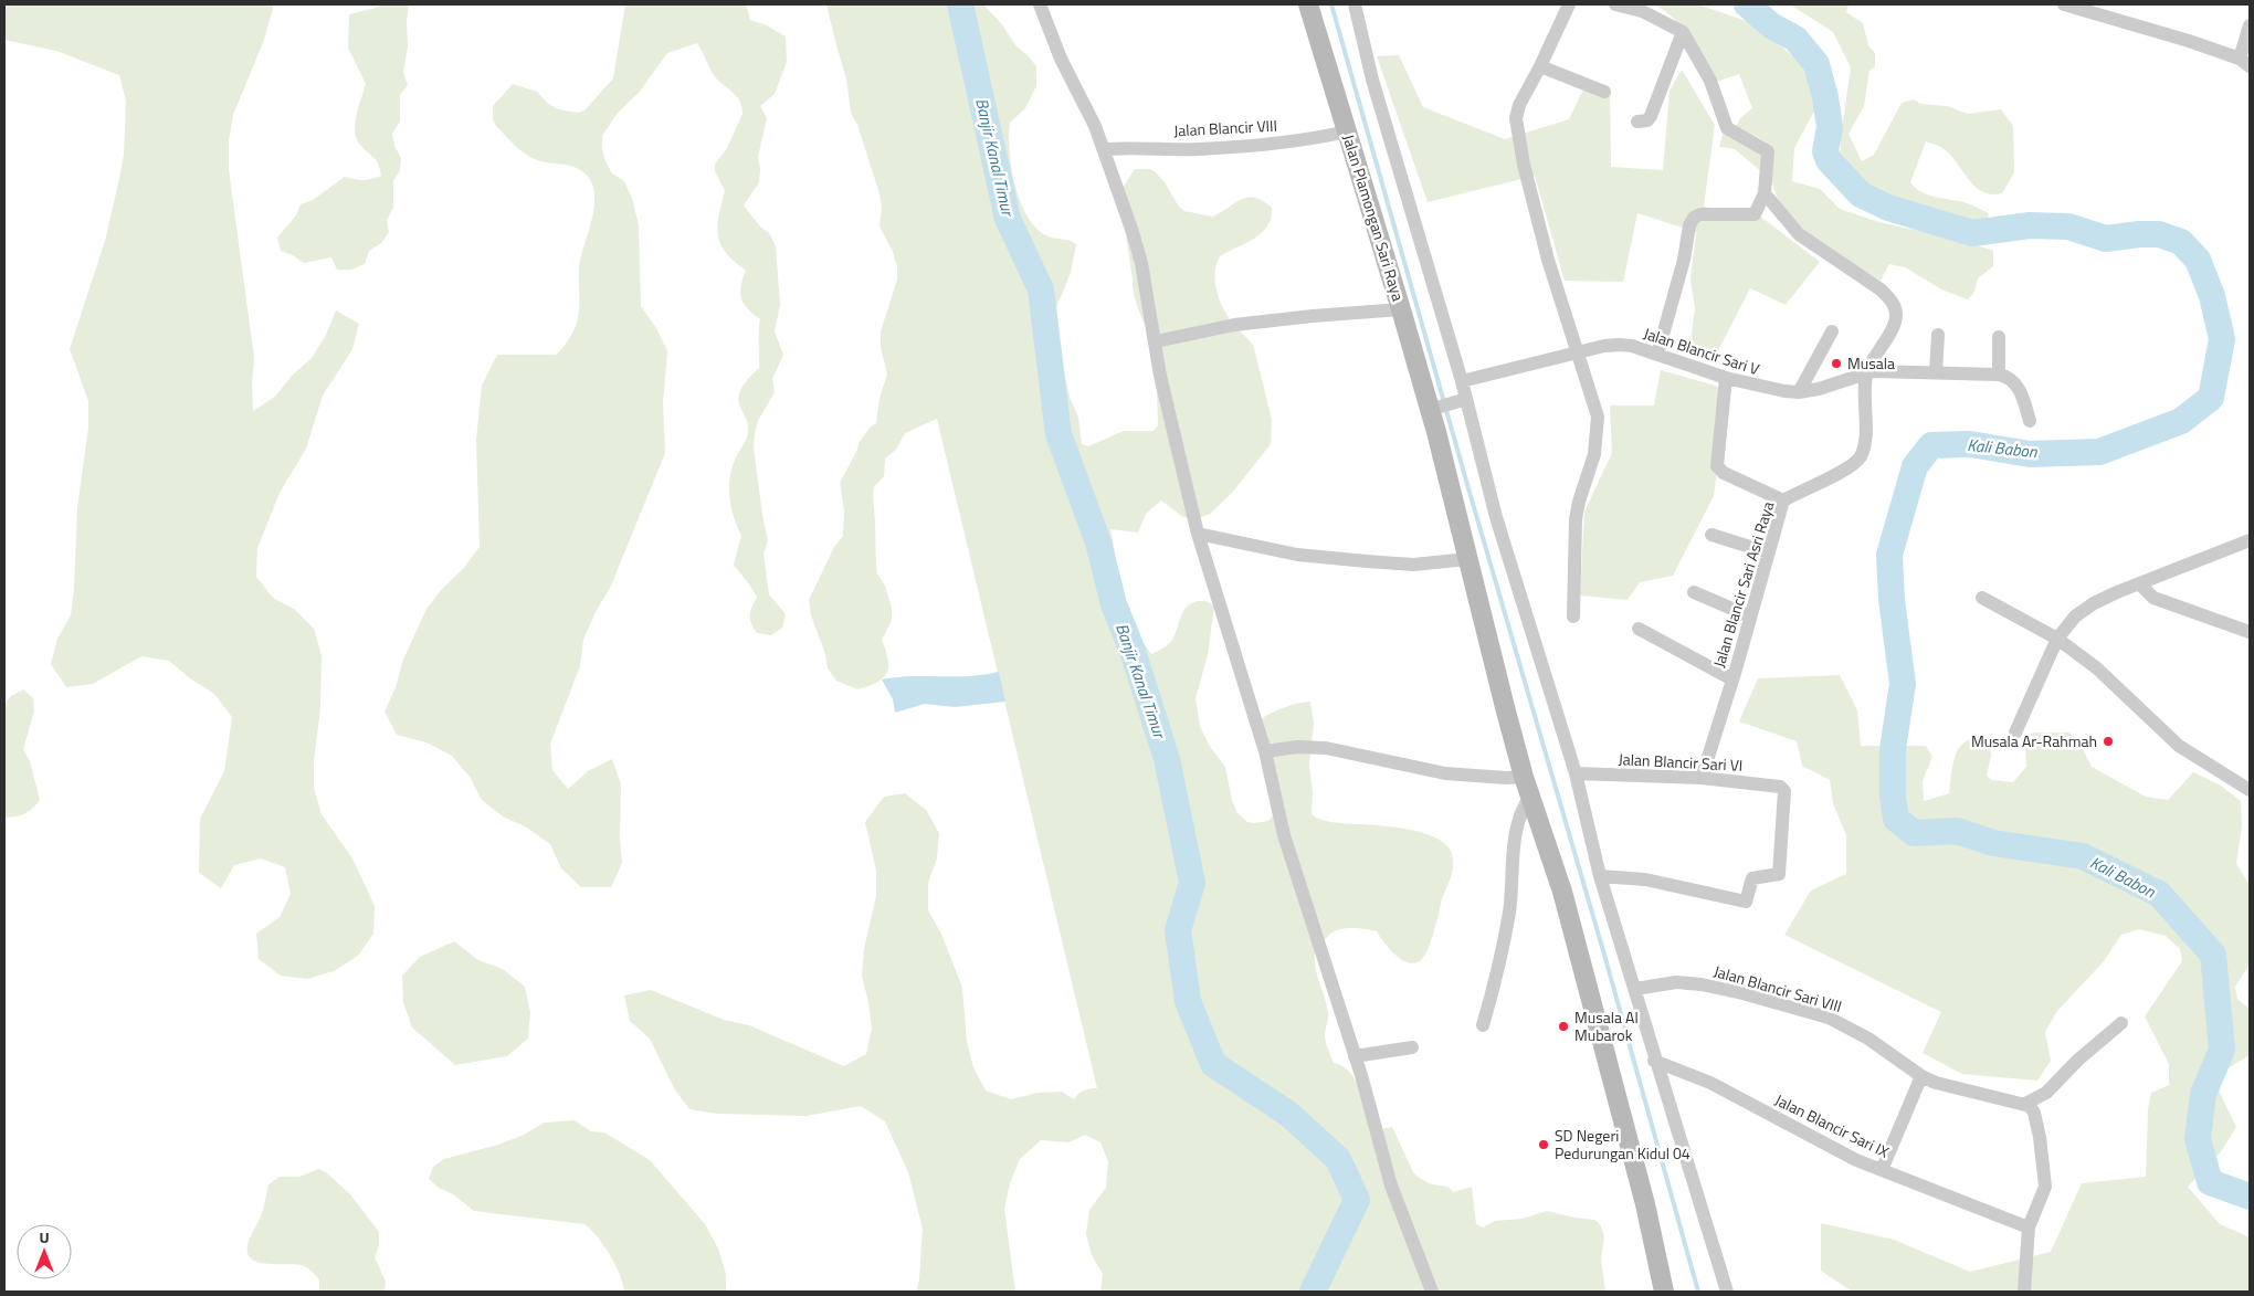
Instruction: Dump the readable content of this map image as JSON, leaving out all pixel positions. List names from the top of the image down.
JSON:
{
  "streets": {
    "street": [
      "Jalan Blancir VIII",
      "Jalan Plamongan Sari Raya",
      "Jalan Blancir Sari V",
      "Jalan Blancir Sari Asri Raya",
      "Jalan Blancir Sari VI",
      "Jalan Blancir Sari VIII",
      "Jalan Blancir Sari IX"
    ]
  },
  "crossings": [
    ["Jalan Blancir VIII", "Jalan Plamongan Sari Raya"],
    ["Jalan Blancir Sari V", "Jalan Blancir Sari Asri Raya"],
    ["Jalan Blancir Sari Asri Raya", "Jalan Blancir Sari VI"]
  ],
  "water": ["Banjir Kanal Timur", "Kali Babon"],
  "places": [
    "Musala",
    "Musala Ar-Rahmah",
    "Musala Al Mubarok",
    "SD Negeri Pedurungan Kidul 04"
  ],
  "north": "top"
}
